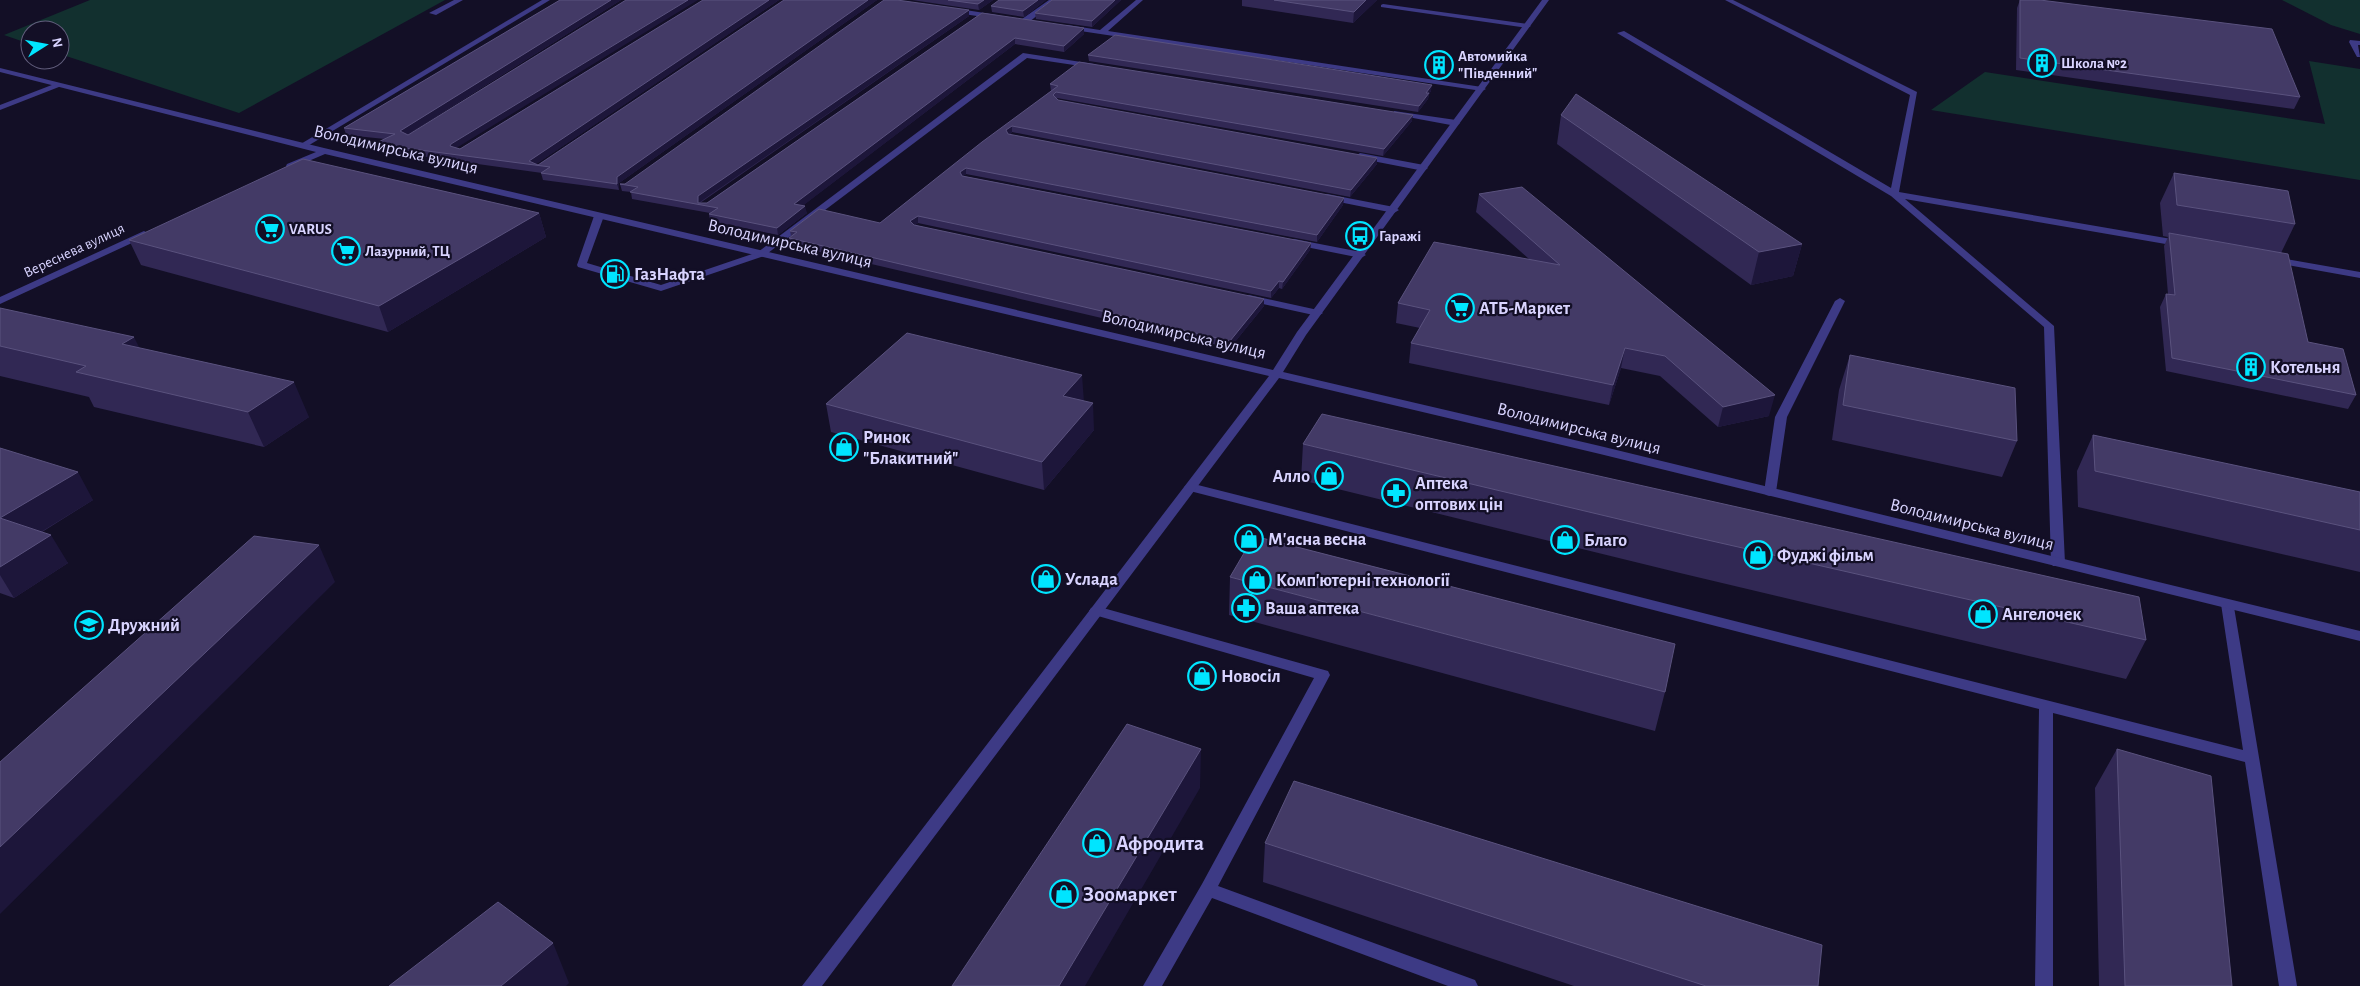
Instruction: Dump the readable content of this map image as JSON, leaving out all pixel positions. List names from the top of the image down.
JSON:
{
  "streets": {
    "street": ["Володимирська вулиця", "Вереснева вулиця"]
  },
  "places": {
    "building": ["Школа №2", "Автомийка \"Південний\"", "Котельня"],
    "supermarket": ["VARUS", "Лазурний, ТЦ", "АТБ-Маркет"],
    "bus stop": ["Гаражі"],
    "fuel station": ["ГазНафта"],
    "shop": [
      "Ринок \"Блакитний\"",
      "Алло",
      "М'ясна весна",
      "Благо",
      "Фуджі фільм",
      "Услада",
      "Комп'ютерні технології",
      "Ангелочек",
      "Новосіл",
      "Афродита",
      "Зоомаркет"
    ],
    "pharmacy": ["Аптека оптових цін", "Ваша аптека"],
    "school or university": ["Дружний"]
  },
  "north": "right"
}
